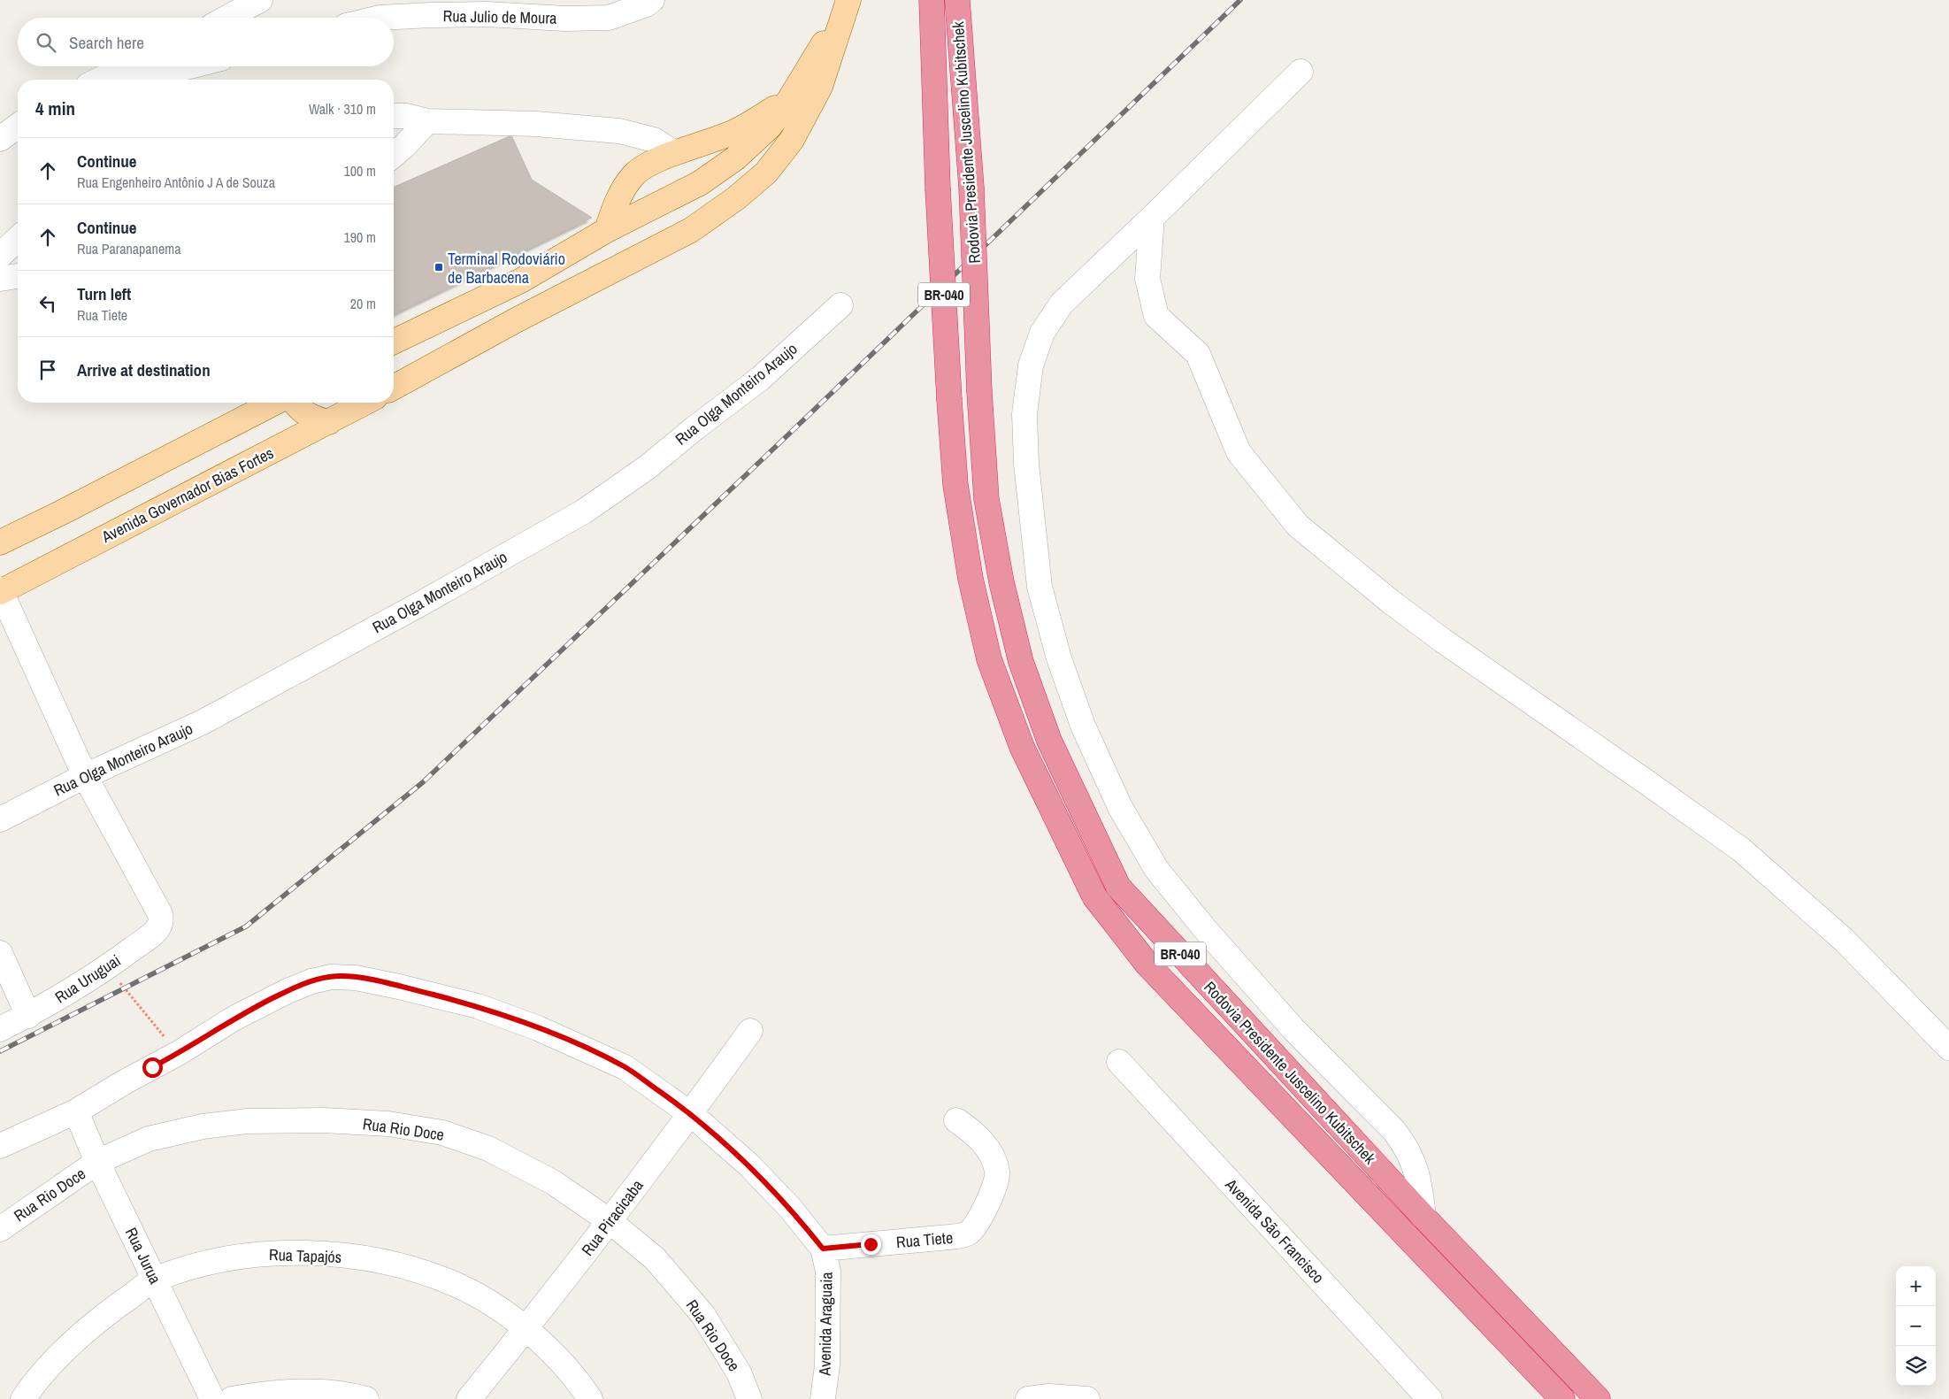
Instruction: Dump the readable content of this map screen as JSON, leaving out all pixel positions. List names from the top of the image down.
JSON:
{
  "streets": {
    "highway": ["Rodovia Presidente Juscelino Kubitschek", "BR-040"],
    "main road": ["Avenida Governador Bias Fortes"],
    "street": [
      "Rua Julio de Moura",
      "Rua Olga Monteiro Araujo",
      "Rua Uruguai",
      "Rua Rio Doce",
      "Rua Piracicaba",
      "Avenida São Francisco",
      "Rua Tiete",
      "Rua Jurua",
      "Rua Tapajós",
      "Avenida Araguaia"
    ]
  },
  "crossings": [
    ["Rua Olga Monteiro Araujo", "Rua Uruguai"],
    ["Rua Rio Doce", "Rua Piracicaba"],
    ["Rua Rio Doce", "Rua Jurua"],
    ["Rua Piracicaba", "Rua Tapajós"],
    ["Rua Tiete", "Avenida Araguaia"],
    ["Rua Jurua", "Rua Tapajós"]
  ],
  "places": {
    "transit": ["Terminal Rodoviário de Barbacena"]
  },
  "page": {
    "search": "Search here",
    "heading": ["4 min", "Walk · 310 m"],
    "list": [
      ["Continue", "Rua Engenheiro Antônio J A de Souza", "100 m"],
      ["Continue", "Rua Paranapanema", "190 m"],
      ["Turn left", "Rua Tiete", "20 m"],
      "Arrive at destination"
    ],
    "map_buttons": ["+", "−"]
  }
}
